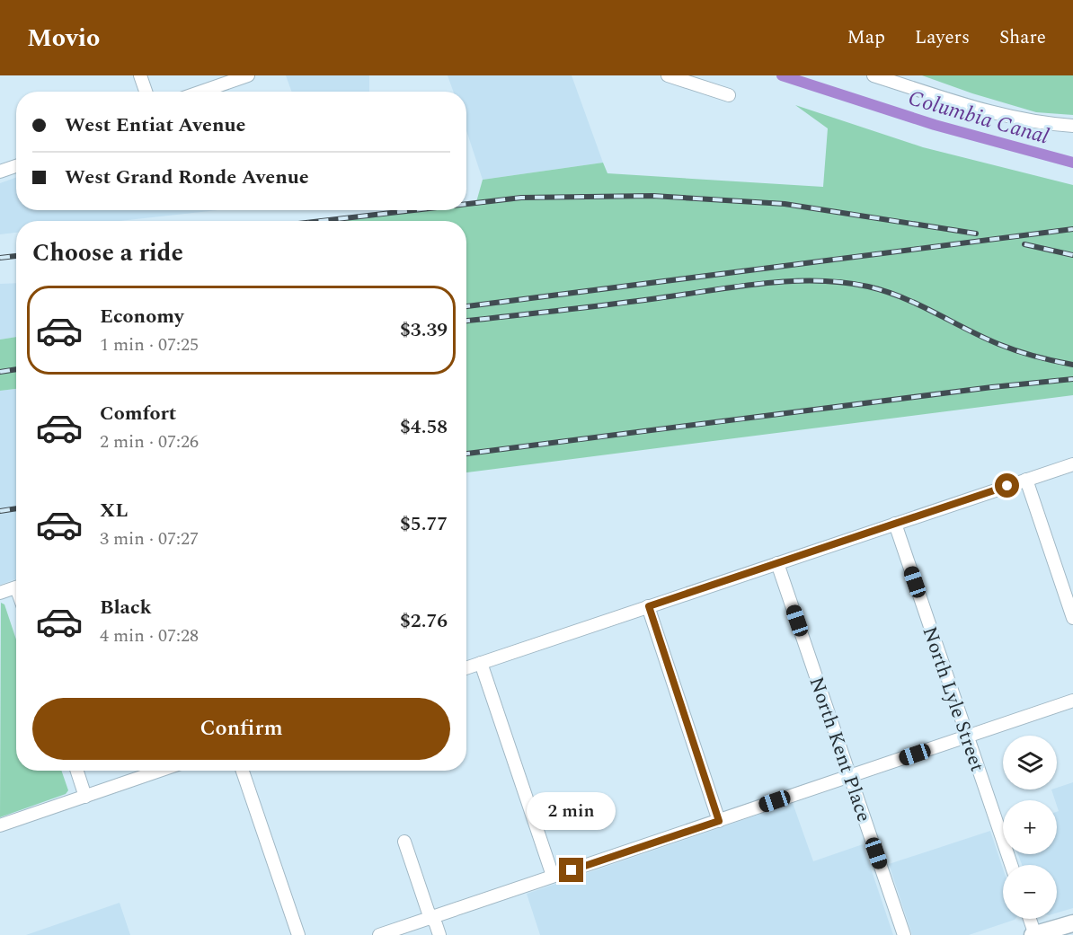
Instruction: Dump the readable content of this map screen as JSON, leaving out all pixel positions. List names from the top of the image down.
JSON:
{
  "streets": {
    "street": ["North Lyle Street", "North Kent Place"]
  },
  "water": ["Columbia Canal"],
  "page": {
    "header": "Movio",
    "nav": ["Map", "Layers", "Share"],
    "banner": ["West Entiat Avenue", "West Grand Ronde Avenue"],
    "heading": "Choose a ride",
    "list": [
      {
        "name": "Economy",
        "note": "1 min · 07:25",
        "value": "$3.39"
      },
      {
        "name": "Comfort",
        "note": "2 min · 07:26",
        "value": "$4.58"
      },
      {
        "name": "XL",
        "note": "3 min · 07:27",
        "value": "$5.77"
      },
      {
        "name": "Black",
        "note": "4 min · 07:28",
        "value": "$2.76"
      }
    ],
    "buttons": "Confirm",
    "map_buttons": ["+", "−"],
    "bubble": "2 min"
  }
}
